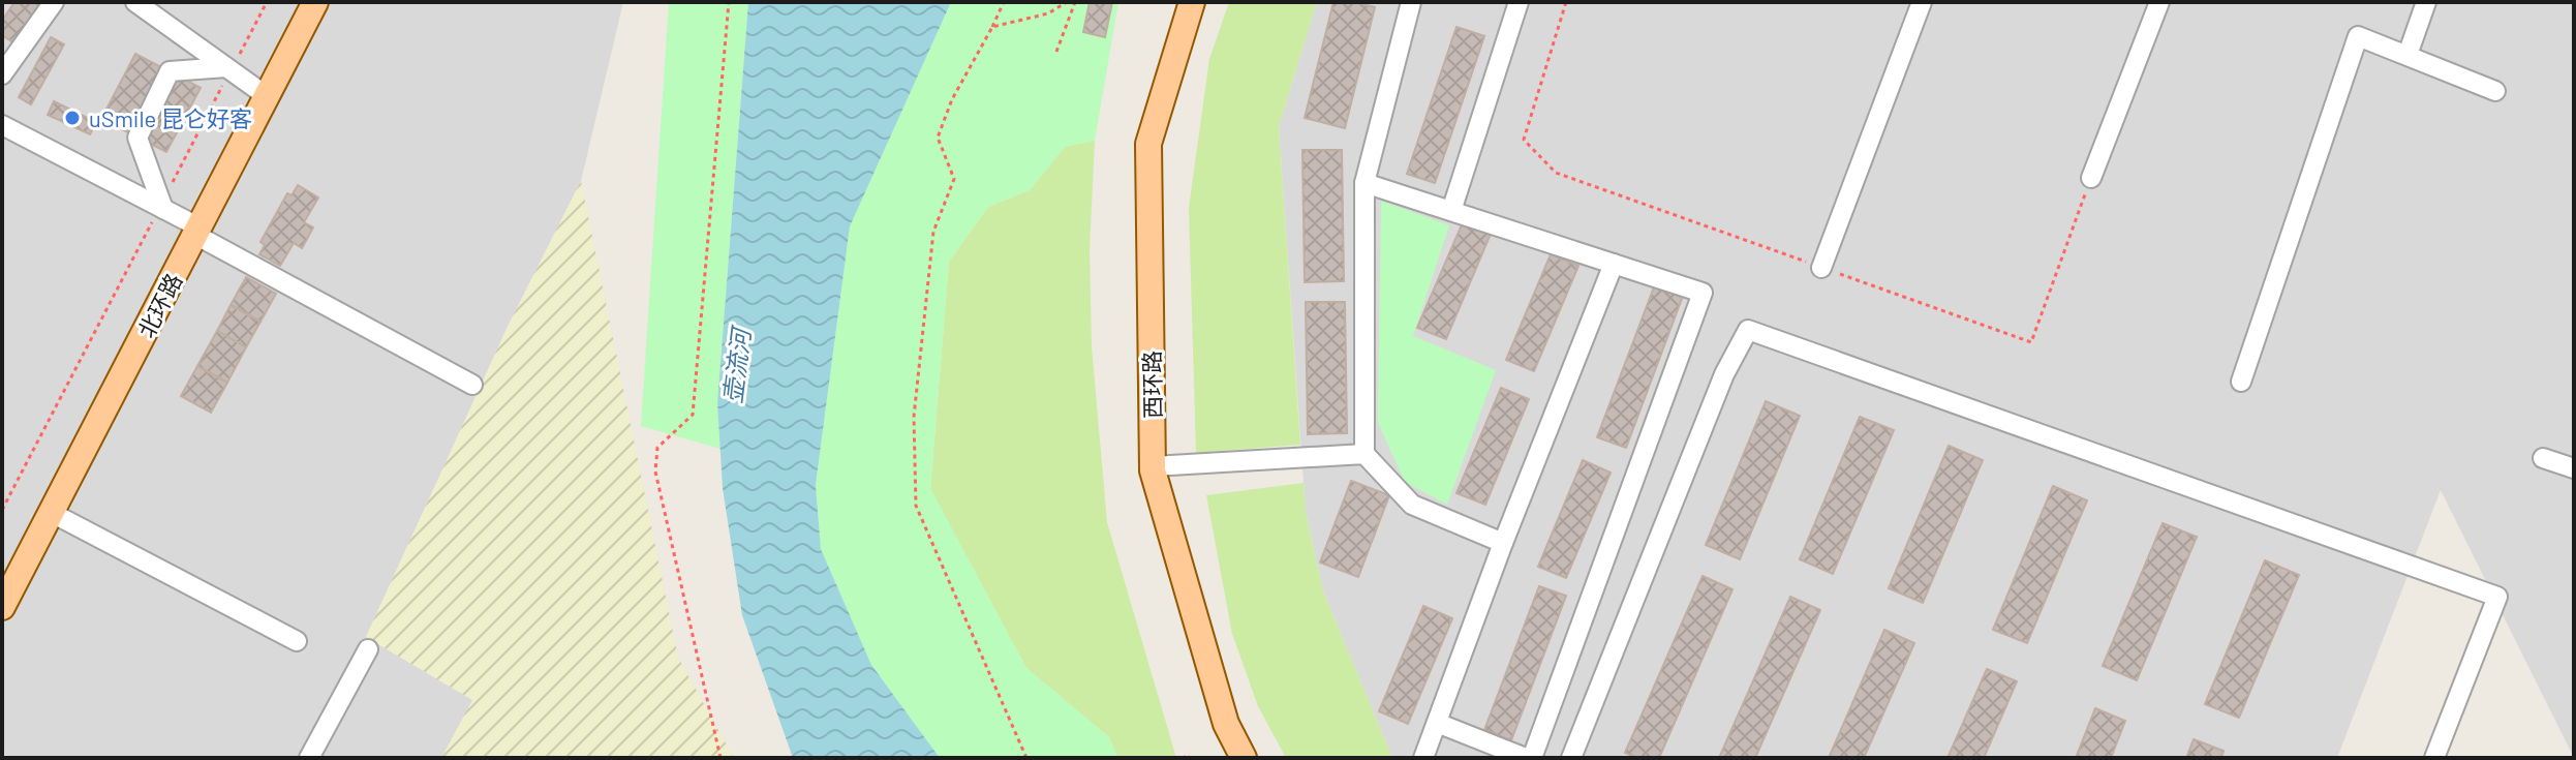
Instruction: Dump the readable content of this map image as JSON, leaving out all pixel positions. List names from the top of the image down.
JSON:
{
  "streets": {
    "main road": ["北环路", "西环路"]
  },
  "water": ["壶流河"],
  "places": ["uSmile 昆仑好客"]
}
